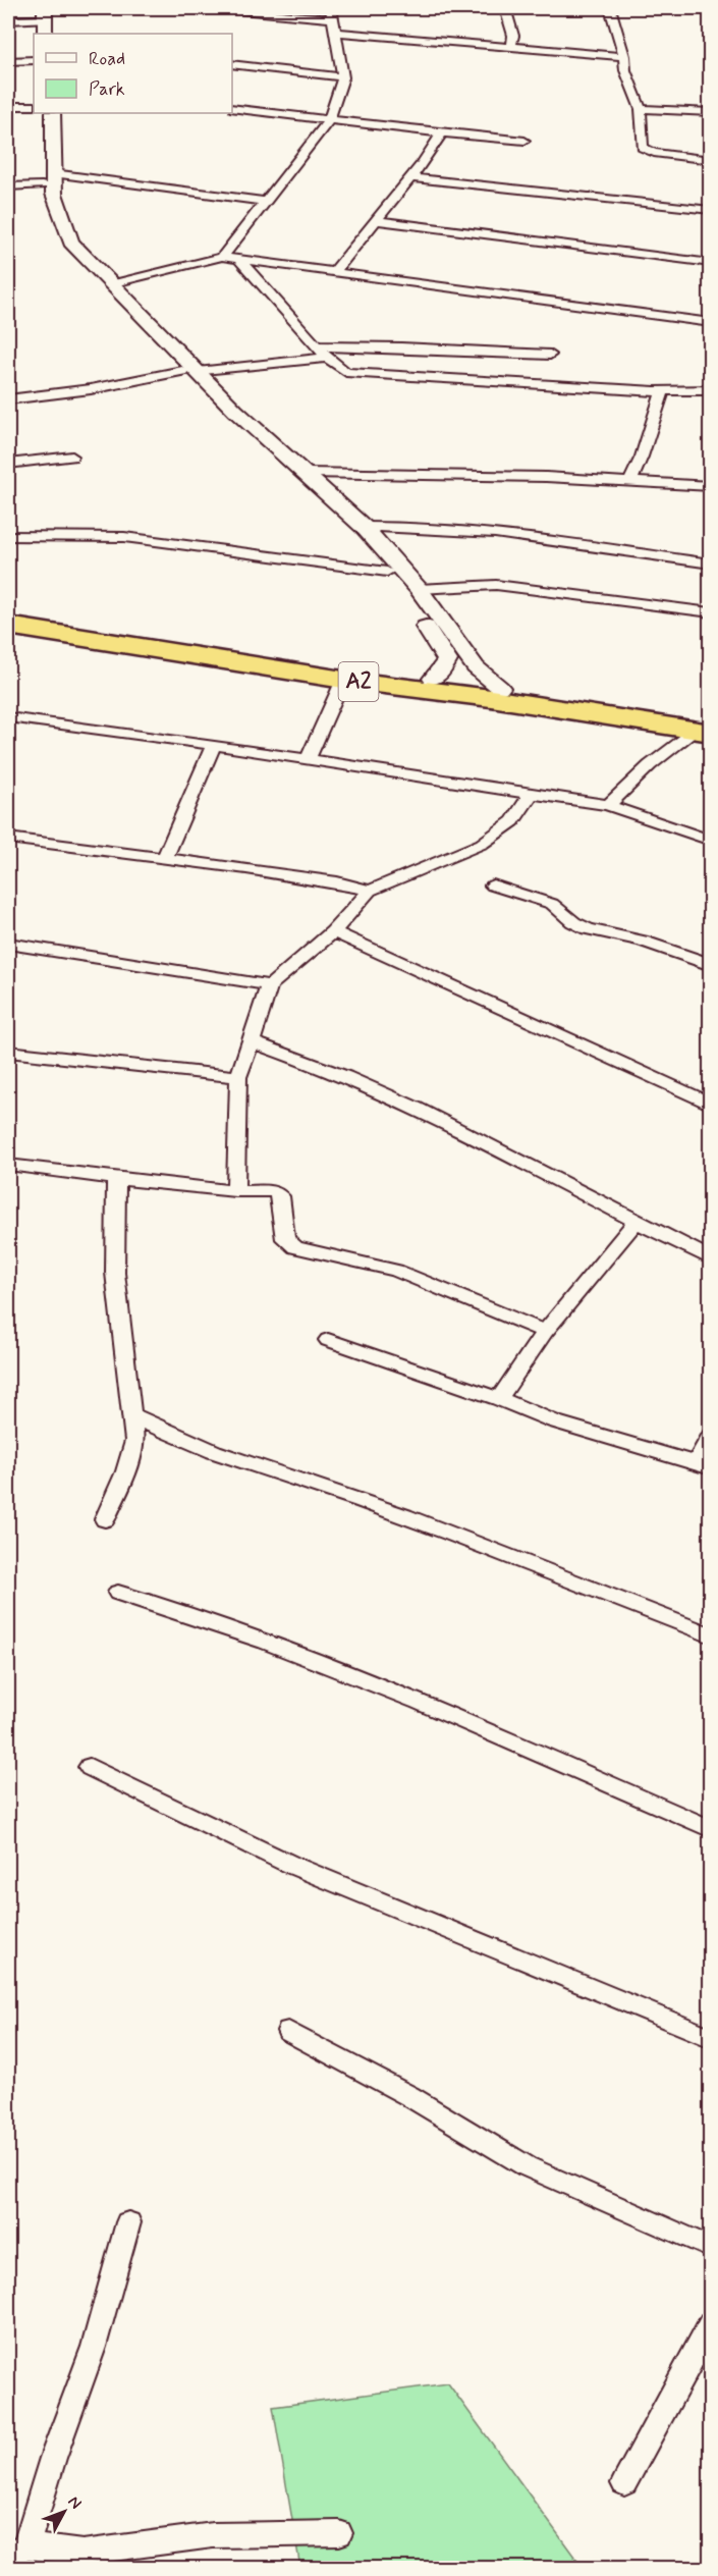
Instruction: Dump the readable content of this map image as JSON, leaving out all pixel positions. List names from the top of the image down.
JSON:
{
  "streets": {
    "highway": ["A2"]
  },
  "legend": ["Road", "Park"],
  "north": "top right"
}
